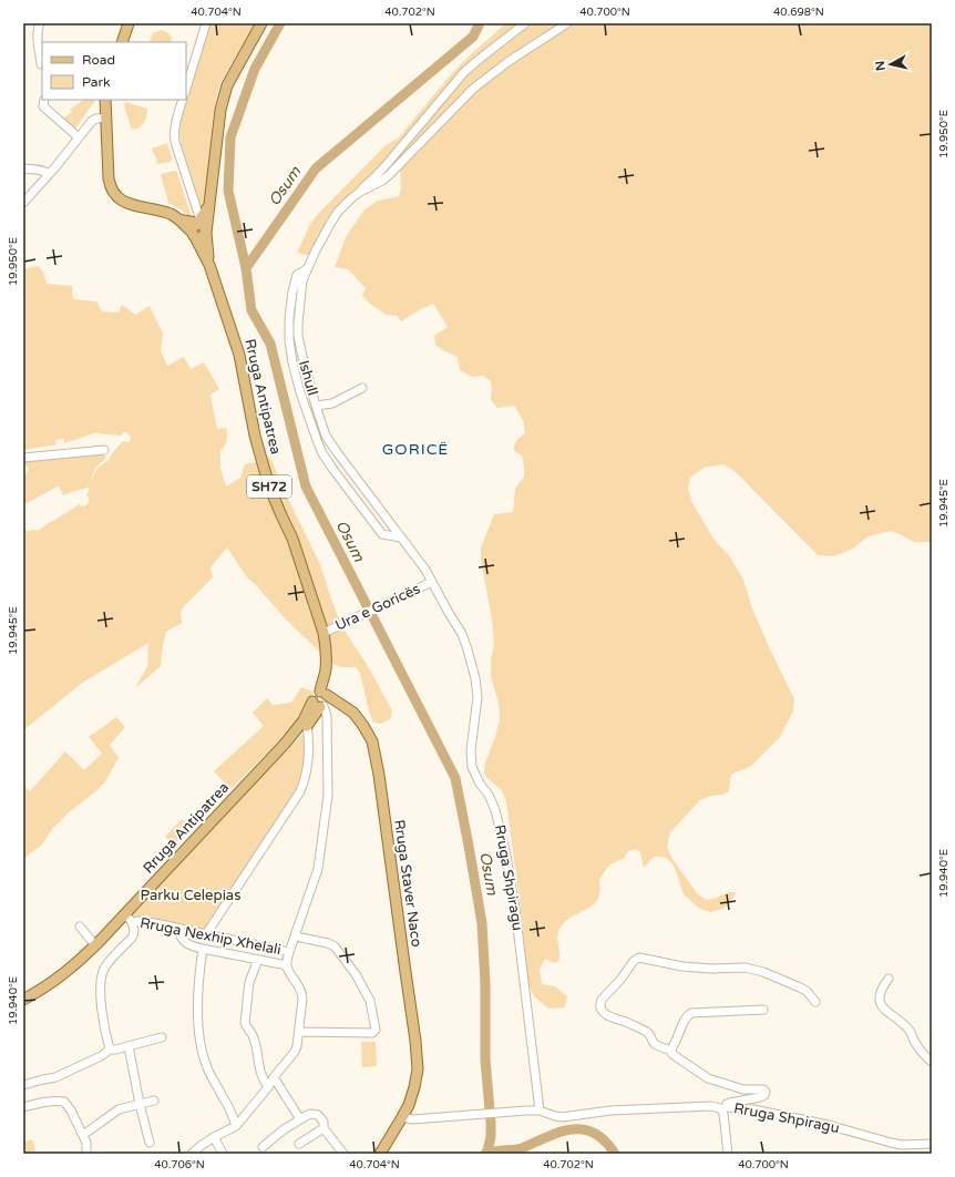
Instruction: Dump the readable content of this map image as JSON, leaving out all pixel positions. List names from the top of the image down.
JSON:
{
  "streets": {
    "main road": ["Rruga Antipatrea", "SH72", "Rruga Staver Naco"],
    "street": [
      "Ishull",
      "Ura e Goricës",
      "Rruga Shpiragu",
      "Rruga Nexhip Xhelali"
    ]
  },
  "crossings": [
    ["Ishull", "Ura e Goricës"],
    ["Ishull", "Rruga Shpiragu"],
    ["Rruga Antipatrea", "SH72"],
    ["Rruga Antipatrea", "Ura e Goricës"],
    ["Rruga Antipatrea", "Rruga Staver Naco"],
    ["Rruga Antipatrea", "Rruga Nexhip Xhelali"],
    ["Ura e Goricës", "Rruga Shpiragu"],
    ["Rruga Shpiragu", "Rruga Staver Naco"]
  ],
  "districts": ["GORICË"],
  "water": ["Osum"],
  "parks": ["Parku Celepias"],
  "legend": ["Road", "Park"],
  "north": "left",
  "coordinates": [
    "40.704°N",
    "40.702°N",
    "40.700°N",
    "40.698°N",
    "19.950°E",
    "19.945°E",
    "19.940°E",
    "40.706°N"
  ]
}
